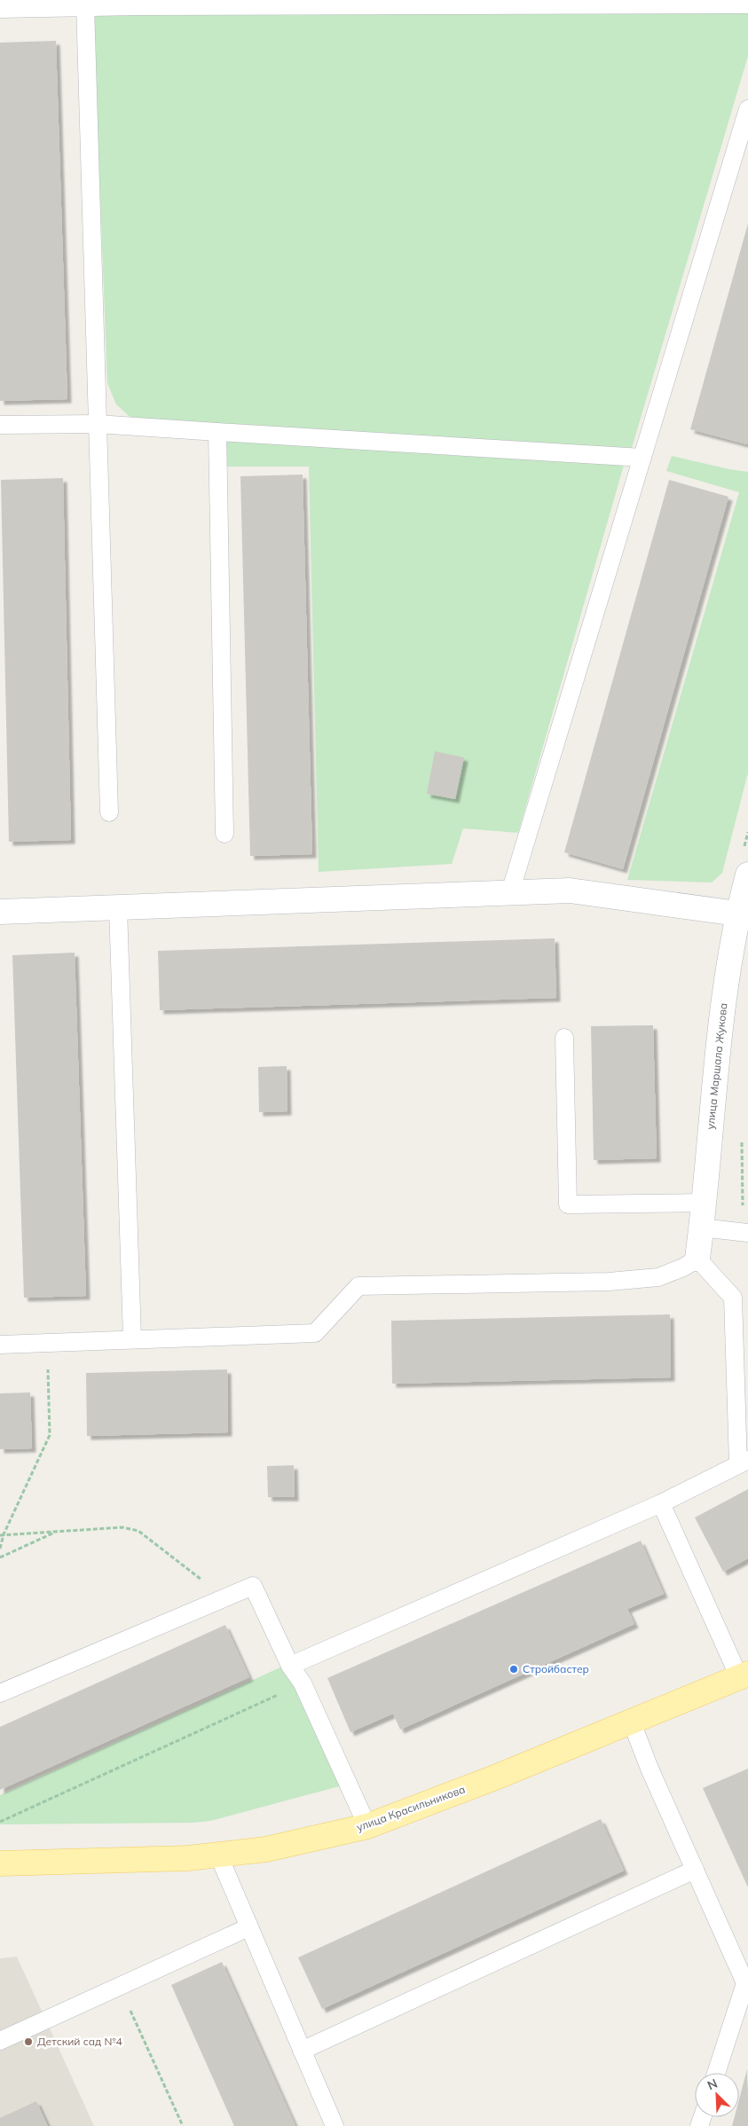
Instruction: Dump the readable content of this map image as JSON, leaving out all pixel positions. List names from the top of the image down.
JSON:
{
  "streets": {
    "main road": ["улица Красильникова"],
    "street": ["улица Маршала Жукова"]
  },
  "places": ["Стройбастер", "Детский сад №4"],
  "north": "top left"
}
